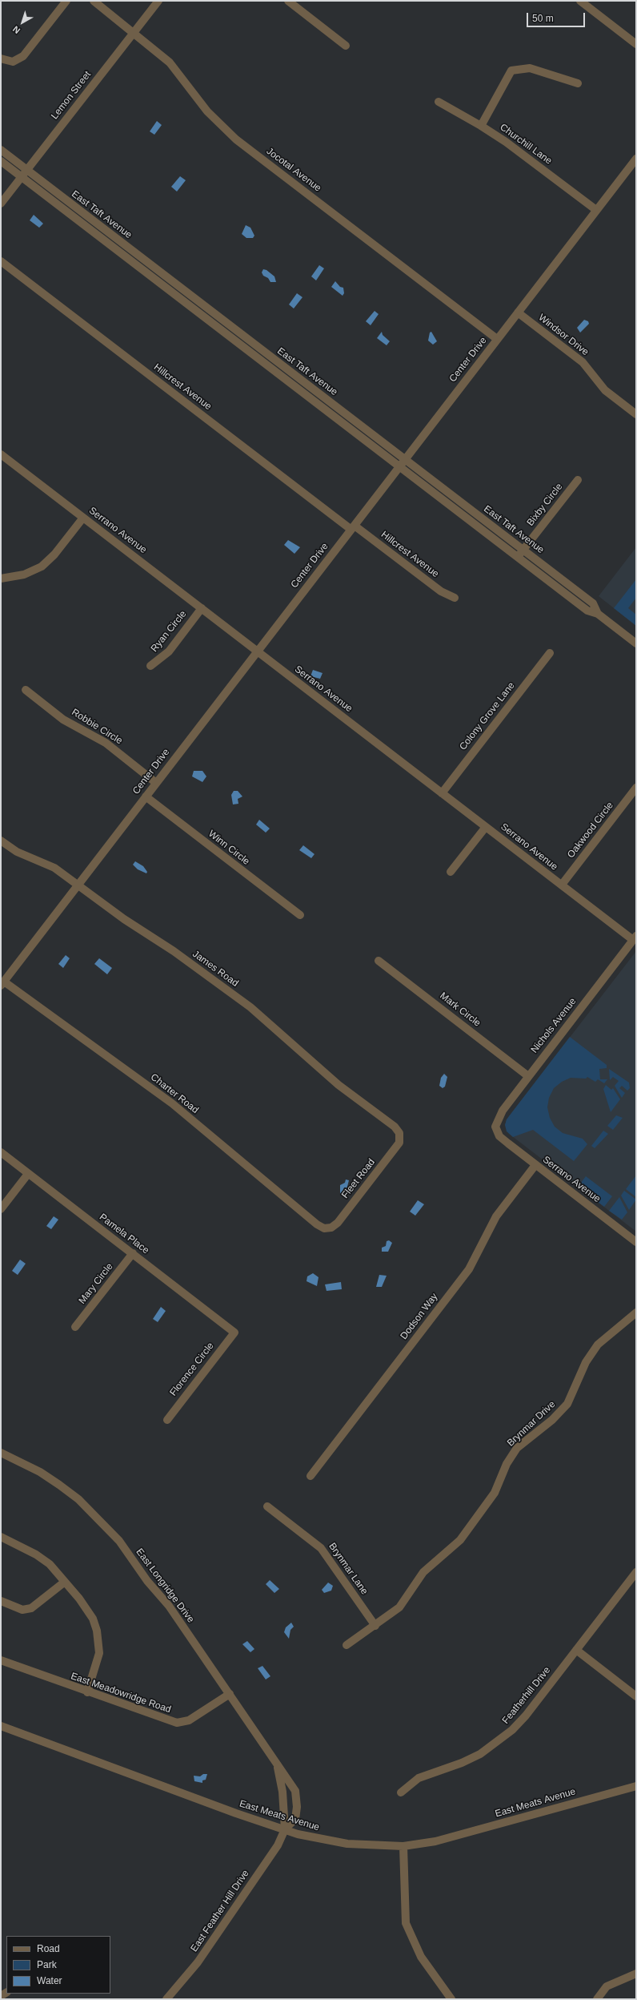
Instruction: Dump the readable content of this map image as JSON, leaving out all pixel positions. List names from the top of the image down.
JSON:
{
  "streets": {
    "street": [
      "Lemon Street",
      "Churchill Lane",
      "Jocotal Avenue",
      "East Taft Avenue",
      "Windsor Drive",
      "Center Drive",
      "Hillcrest Avenue",
      "Bixby Circle",
      "Serrano Avenue",
      "Ryan Circle",
      "Colony Grove Lane",
      "Robbie Circle",
      "Oakwood Circle",
      "Winn Circle",
      "James Road",
      "Mark Circle",
      "Nichols Avenue",
      "Charter Road",
      "Fleet Road",
      "Pamela Place",
      "Mary Circle",
      "Dodson Way",
      "Florence Circle",
      "Brynmar Drive",
      "Brynmar Lane",
      "East Longridge Drive",
      "East Meadowridge Road",
      "Featherhill Drive",
      "East Meats Avenue",
      "East Feather Hill Drive"
    ]
  },
  "crossings": [
    ["Lemon Street", "Jocotal Avenue"],
    ["Lemon Street", "East Taft Avenue"],
    ["Churchill Lane", "Center Drive"],
    ["Jocotal Avenue", "Center Drive"],
    ["East Taft Avenue", "Center Drive"],
    ["East Taft Avenue", "Bixby Circle"],
    ["Windsor Drive", "Center Drive"],
    ["Center Drive", "Hillcrest Avenue"],
    ["Center Drive", "Serrano Avenue"],
    ["Center Drive", "Robbie Circle"],
    ["Center Drive", "Winn Circle"],
    ["Center Drive", "James Road"],
    ["Center Drive", "Charter Road"],
    ["Serrano Avenue", "Ryan Circle"],
    ["Serrano Avenue", "Colony Grove Lane"],
    ["Serrano Avenue", "Oakwood Circle"],
    ["Serrano Avenue", "Nichols Avenue"],
    ["Serrano Avenue", "Dodson Way"],
    ["James Road", "Fleet Road"],
    ["Mark Circle", "Nichols Avenue"],
    ["Charter Road", "Fleet Road"],
    ["Pamela Place", "Mary Circle"],
    ["Pamela Place", "Florence Circle"],
    ["Brynmar Drive", "Brynmar Lane"],
    ["East Longridge Drive", "East Meadowridge Road"],
    ["East Longridge Drive", "East Meats Avenue"],
    ["East Longridge Drive", "East Feather Hill Drive"],
    ["East Meats Avenue", "East Feather Hill Drive"]
  ],
  "legend": ["Road", "Park", "Water"],
  "scale_bar": "50 m",
  "north": "bottom left"
}
